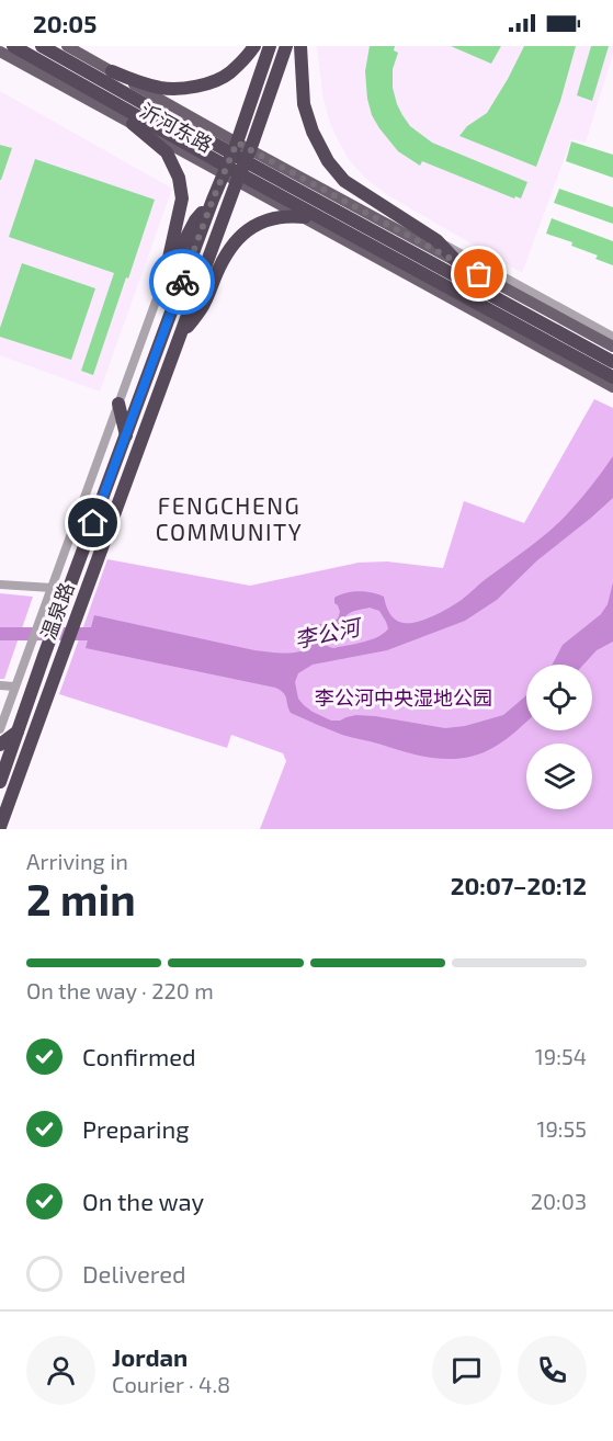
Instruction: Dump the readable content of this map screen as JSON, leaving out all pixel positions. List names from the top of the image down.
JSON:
{
  "streets": {
    "highway": ["温泉路"],
    "main road": ["沂河东路"]
  },
  "crossings": [
    ["沂河东路", "温泉路"]
  ],
  "districts": ["FENGCHENG COMMUNITY"],
  "water": ["李公河"],
  "parks": ["李公河中央湿地公园"],
  "page": {
    "status": "20:05",
    "heading": ["2 min", "Arriving in", "20:07–20:12"],
    "panel": ["Jordan", "Courier · 4.8"],
    "bar": "On the way · 220 m",
    "list": [
      ["Confirmed", "19:54"],
      ["Preparing", "19:55"],
      ["On the way", "20:03"],
      "Delivered"
    ]
  }
}
